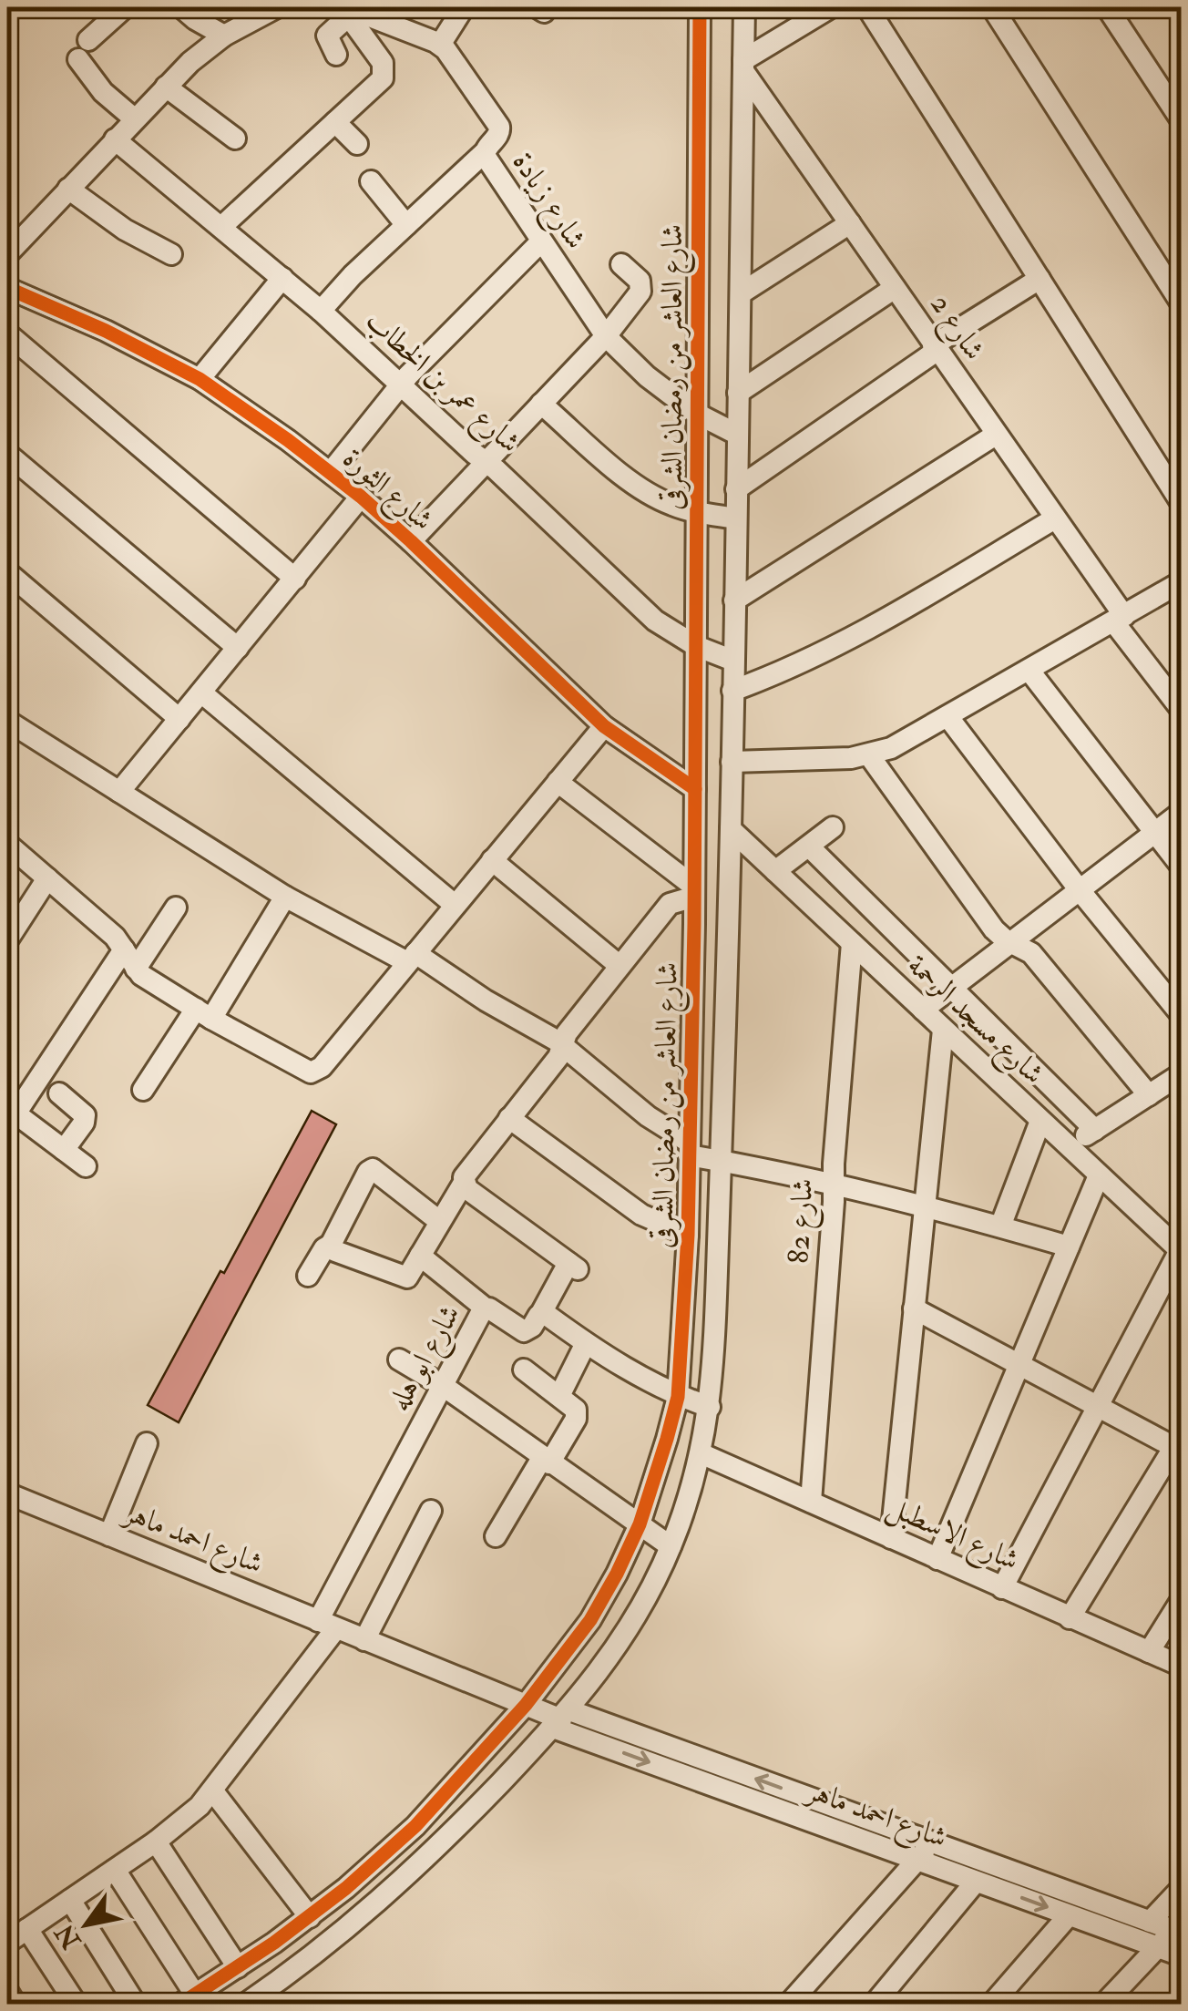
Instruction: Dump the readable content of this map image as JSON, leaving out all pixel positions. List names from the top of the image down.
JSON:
{
  "streets": {
    "street": [
      "شارع زيادة",
      "شارع 2",
      "شارع العاشر من رمضان الشرقى",
      "شارع عمر بن الخطاب",
      "شارع الثورة",
      "شارع مسجد الرحمة",
      "شارع 82",
      "شارع ابو هله",
      "شارع الاسطبل",
      "شارع احمد ماهر"
    ]
  },
  "crossings": [
    ["شارع زيادة", "شارع العاشر من رمضان الشرقى"],
    ["شارع العاشر من رمضان الشرقى", "شارع عمر بن الخطاب"],
    ["شارع العاشر من رمضان الشرقى", "شارع الثورة"],
    ["شارع العاشر من رمضان الشرقى", "شارع احمد ماهر"],
    ["شارع مسجد الرحمة", "شارع 82"],
    ["شارع 82", "شارع الاسطبل"],
    ["شارع ابو هله", "شارع احمد ماهر"]
  ],
  "north": "bottom left"
}
